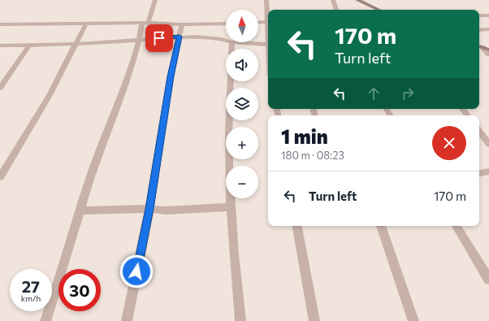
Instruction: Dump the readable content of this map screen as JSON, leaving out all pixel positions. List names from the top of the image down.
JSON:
{
  "north": "top",
  "page": {
    "map_buttons": ["+", "−"],
    "turn": ["170 m", "Turn left"],
    "heading": ["1 min", "180 m · 08:23"],
    "list": [
      {
        "name": "Turn left",
        "value": "170 m"
      }
    ],
    "speed": "27 km/h",
    "limit": "30"
  }
}
